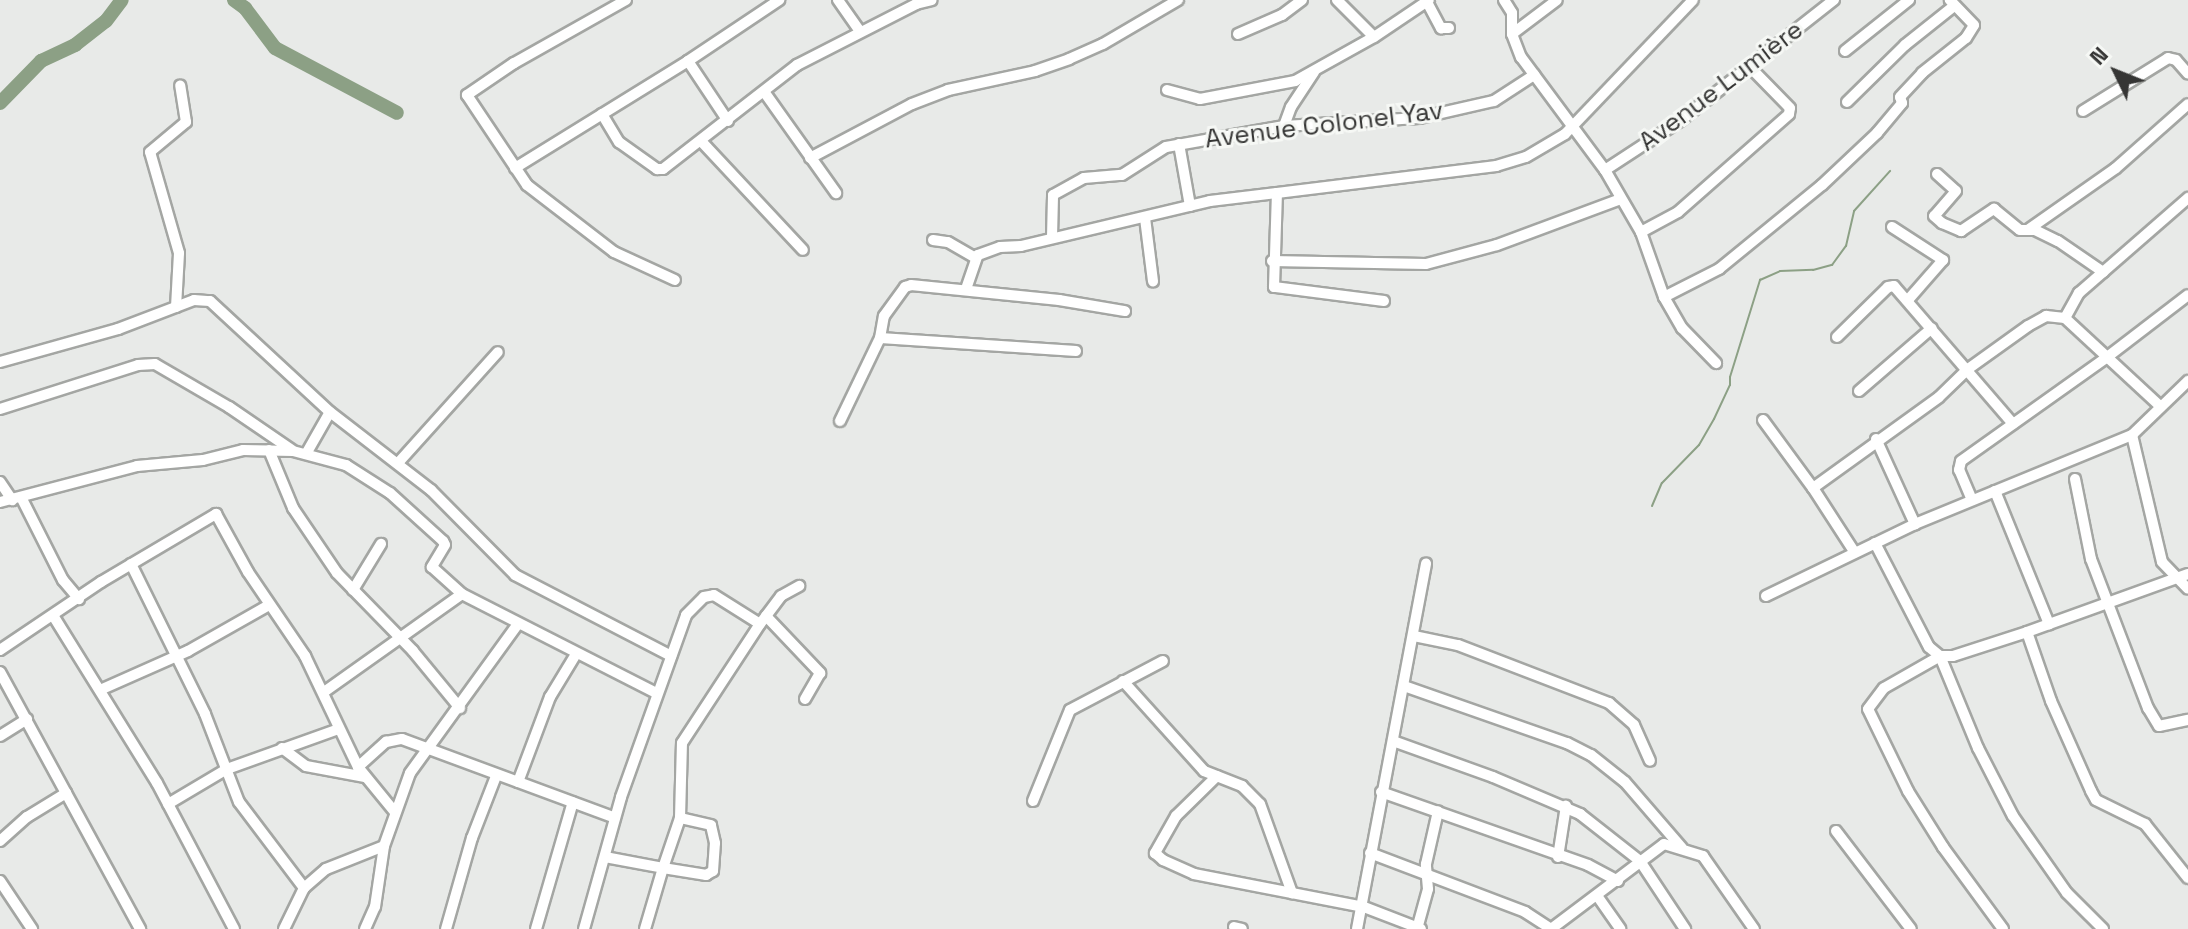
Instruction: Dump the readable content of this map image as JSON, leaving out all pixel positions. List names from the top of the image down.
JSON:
{
  "streets": {
    "street": ["Avenue Lumière", "Avenue Colonel Yav"]
  },
  "north": "top left"
}
